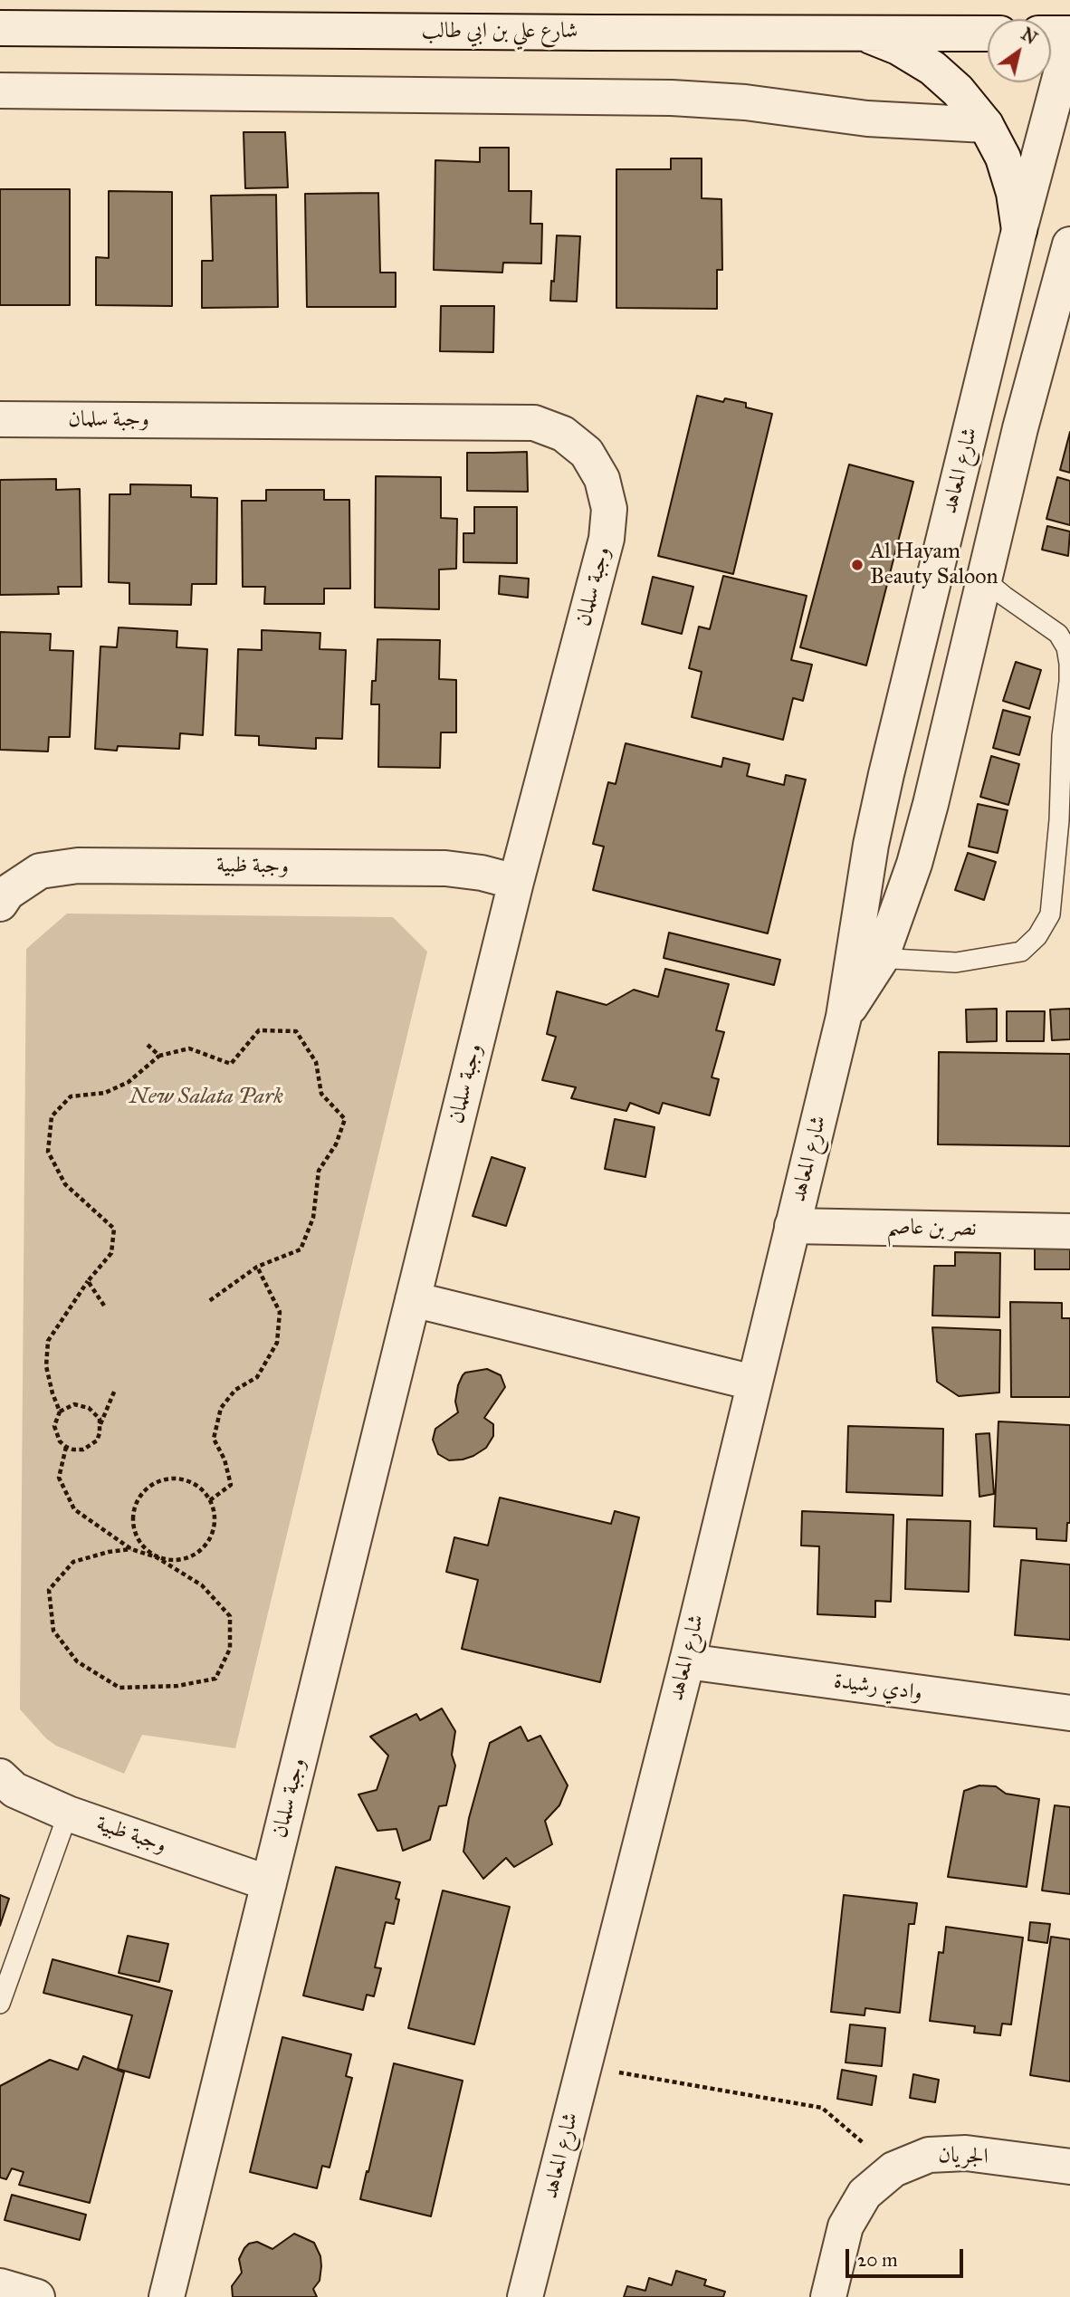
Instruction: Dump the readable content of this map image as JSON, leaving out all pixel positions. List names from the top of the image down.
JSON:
{
  "streets": {
    "street": [
      "شارع علي بن ابي طالب",
      "وجبة سلمان",
      "شارع المعاهد",
      "وجبة ظبية",
      "نصر بن عاصم",
      "وادي رشيدة",
      "الجريان"
    ]
  },
  "crossings": [
    ["وجبة سلمان", "وجبة ظبية"],
    ["شارع المعاهد", "نصر بن عاصم"],
    ["شارع المعاهد", "وادي رشيدة"]
  ],
  "parks": ["New Salata Park"],
  "places": ["Al Hayam Beauty Saloon"],
  "scale_bar": "20 m",
  "north": "top right"
}
